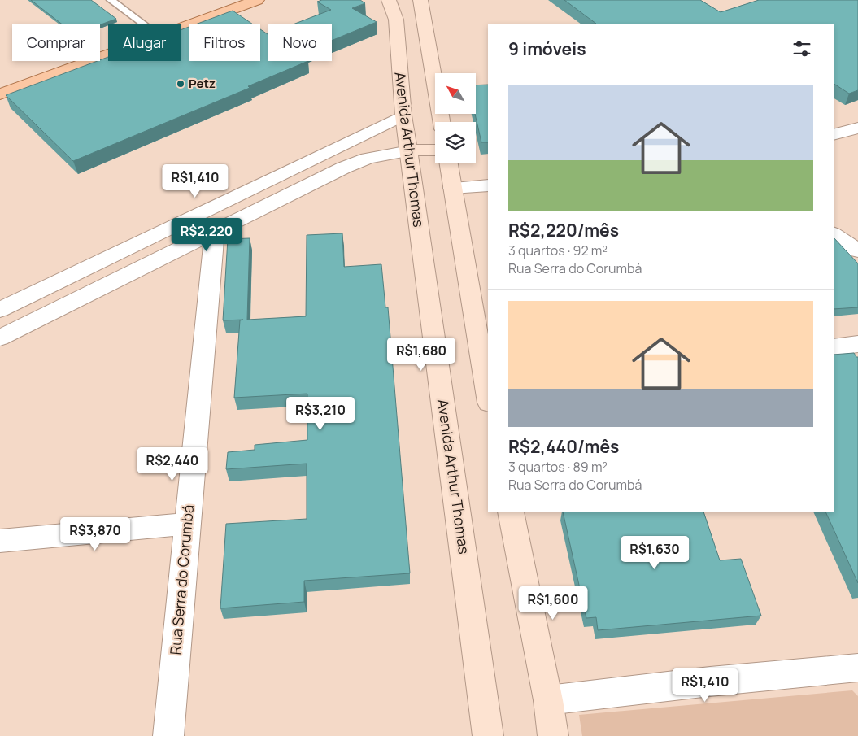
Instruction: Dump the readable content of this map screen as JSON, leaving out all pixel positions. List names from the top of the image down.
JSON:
{
  "streets": {
    "main road": ["Avenida Arthur Thomas"],
    "street": ["Rua Serra do Corumbá"]
  },
  "places": ["Petz"],
  "north": "top left",
  "page": {
    "chip": [
      "Comprar",
      "Alugar",
      "Filtros",
      "Novo"
    ],
    "heading": "9 imóveis",
    "list": [
      {
        "name": "R$2,220/mês",
        "note": "3 quartos · 92 m² · Rua Serra do Corumbá"
      },
      {
        "name": "R$2,440/mês",
        "note": "3 quartos · 89 m² · Rua Serra do Corumbá"
      }
    ],
    "price": [
      "R$1,410",
      "R$2,220",
      "R$1,680",
      "R$3,210",
      "R$2,440",
      "R$3,870",
      "R$1,630",
      "R$1,600",
      "R$1,410"
    ]
  }
}
